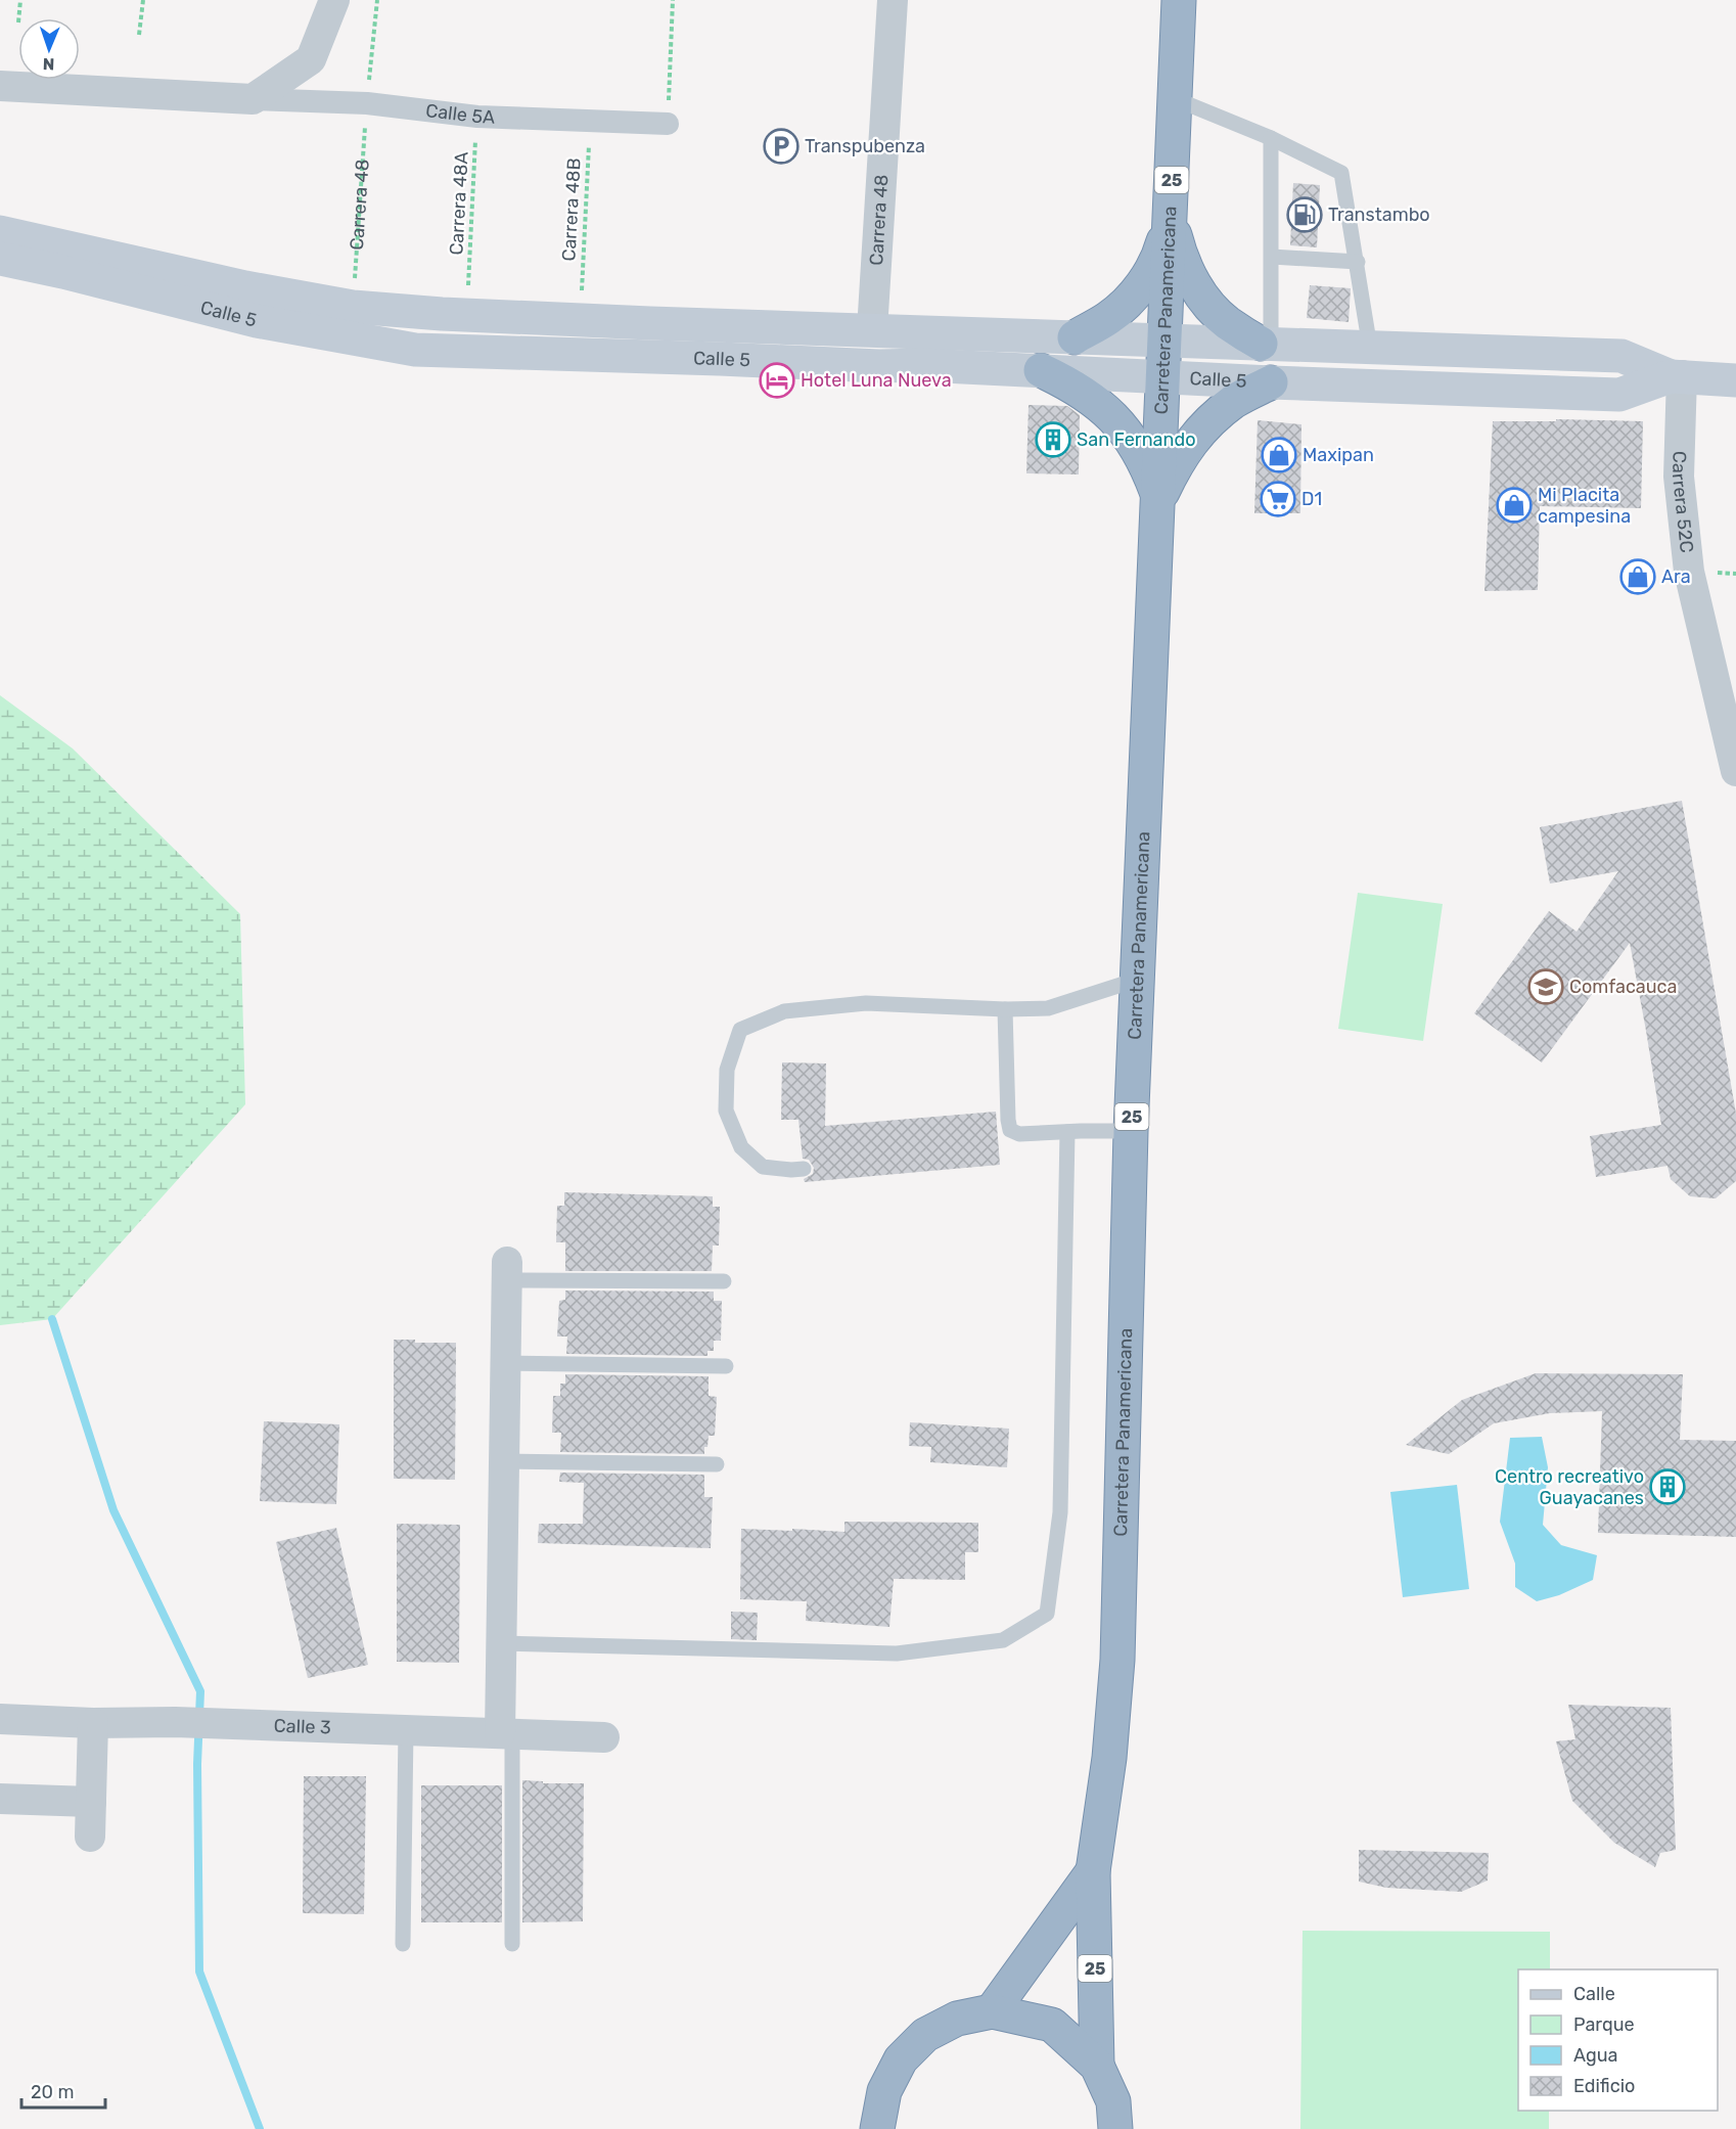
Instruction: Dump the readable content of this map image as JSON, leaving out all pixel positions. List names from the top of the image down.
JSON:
{
  "streets": {
    "highway": ["25", "Carretera Panamericana"],
    "main road": ["Calle 5"],
    "street": [
      "Calle 5A",
      "Carrera 48",
      "Carrera 52C",
      "Calle 3"
    ],
    "path": ["Carrera 48A", "Carrera 48B"]
  },
  "crossings": [
    ["Calle 5A", "Carrera 48A"],
    ["Calle 5A", "Carrera 48"],
    ["Calle 5A", "Carrera 48B"],
    ["Carrera 48", "Calle 5"],
    ["Carretera Panamericana", "Calle 5"],
    ["Calle 5", "Carrera 52C"]
  ],
  "places": {
    "parking": ["Transpubenza"],
    "fuel station": ["Transtambo"],
    "hotel": ["Hotel Luna Nueva"],
    "building": ["San Fernando", "Centro recreativo Guayacanes"],
    "shop": ["Maxipan", "Mi Placita campesina", "Ara"],
    "supermarket": ["D1"],
    "school or university": ["Comfacauca"]
  },
  "legend": [
    "Calle",
    "Parque",
    "Agua",
    "Edificio"
  ],
  "scale_bar": "20 m",
  "north": "bottom"
}
